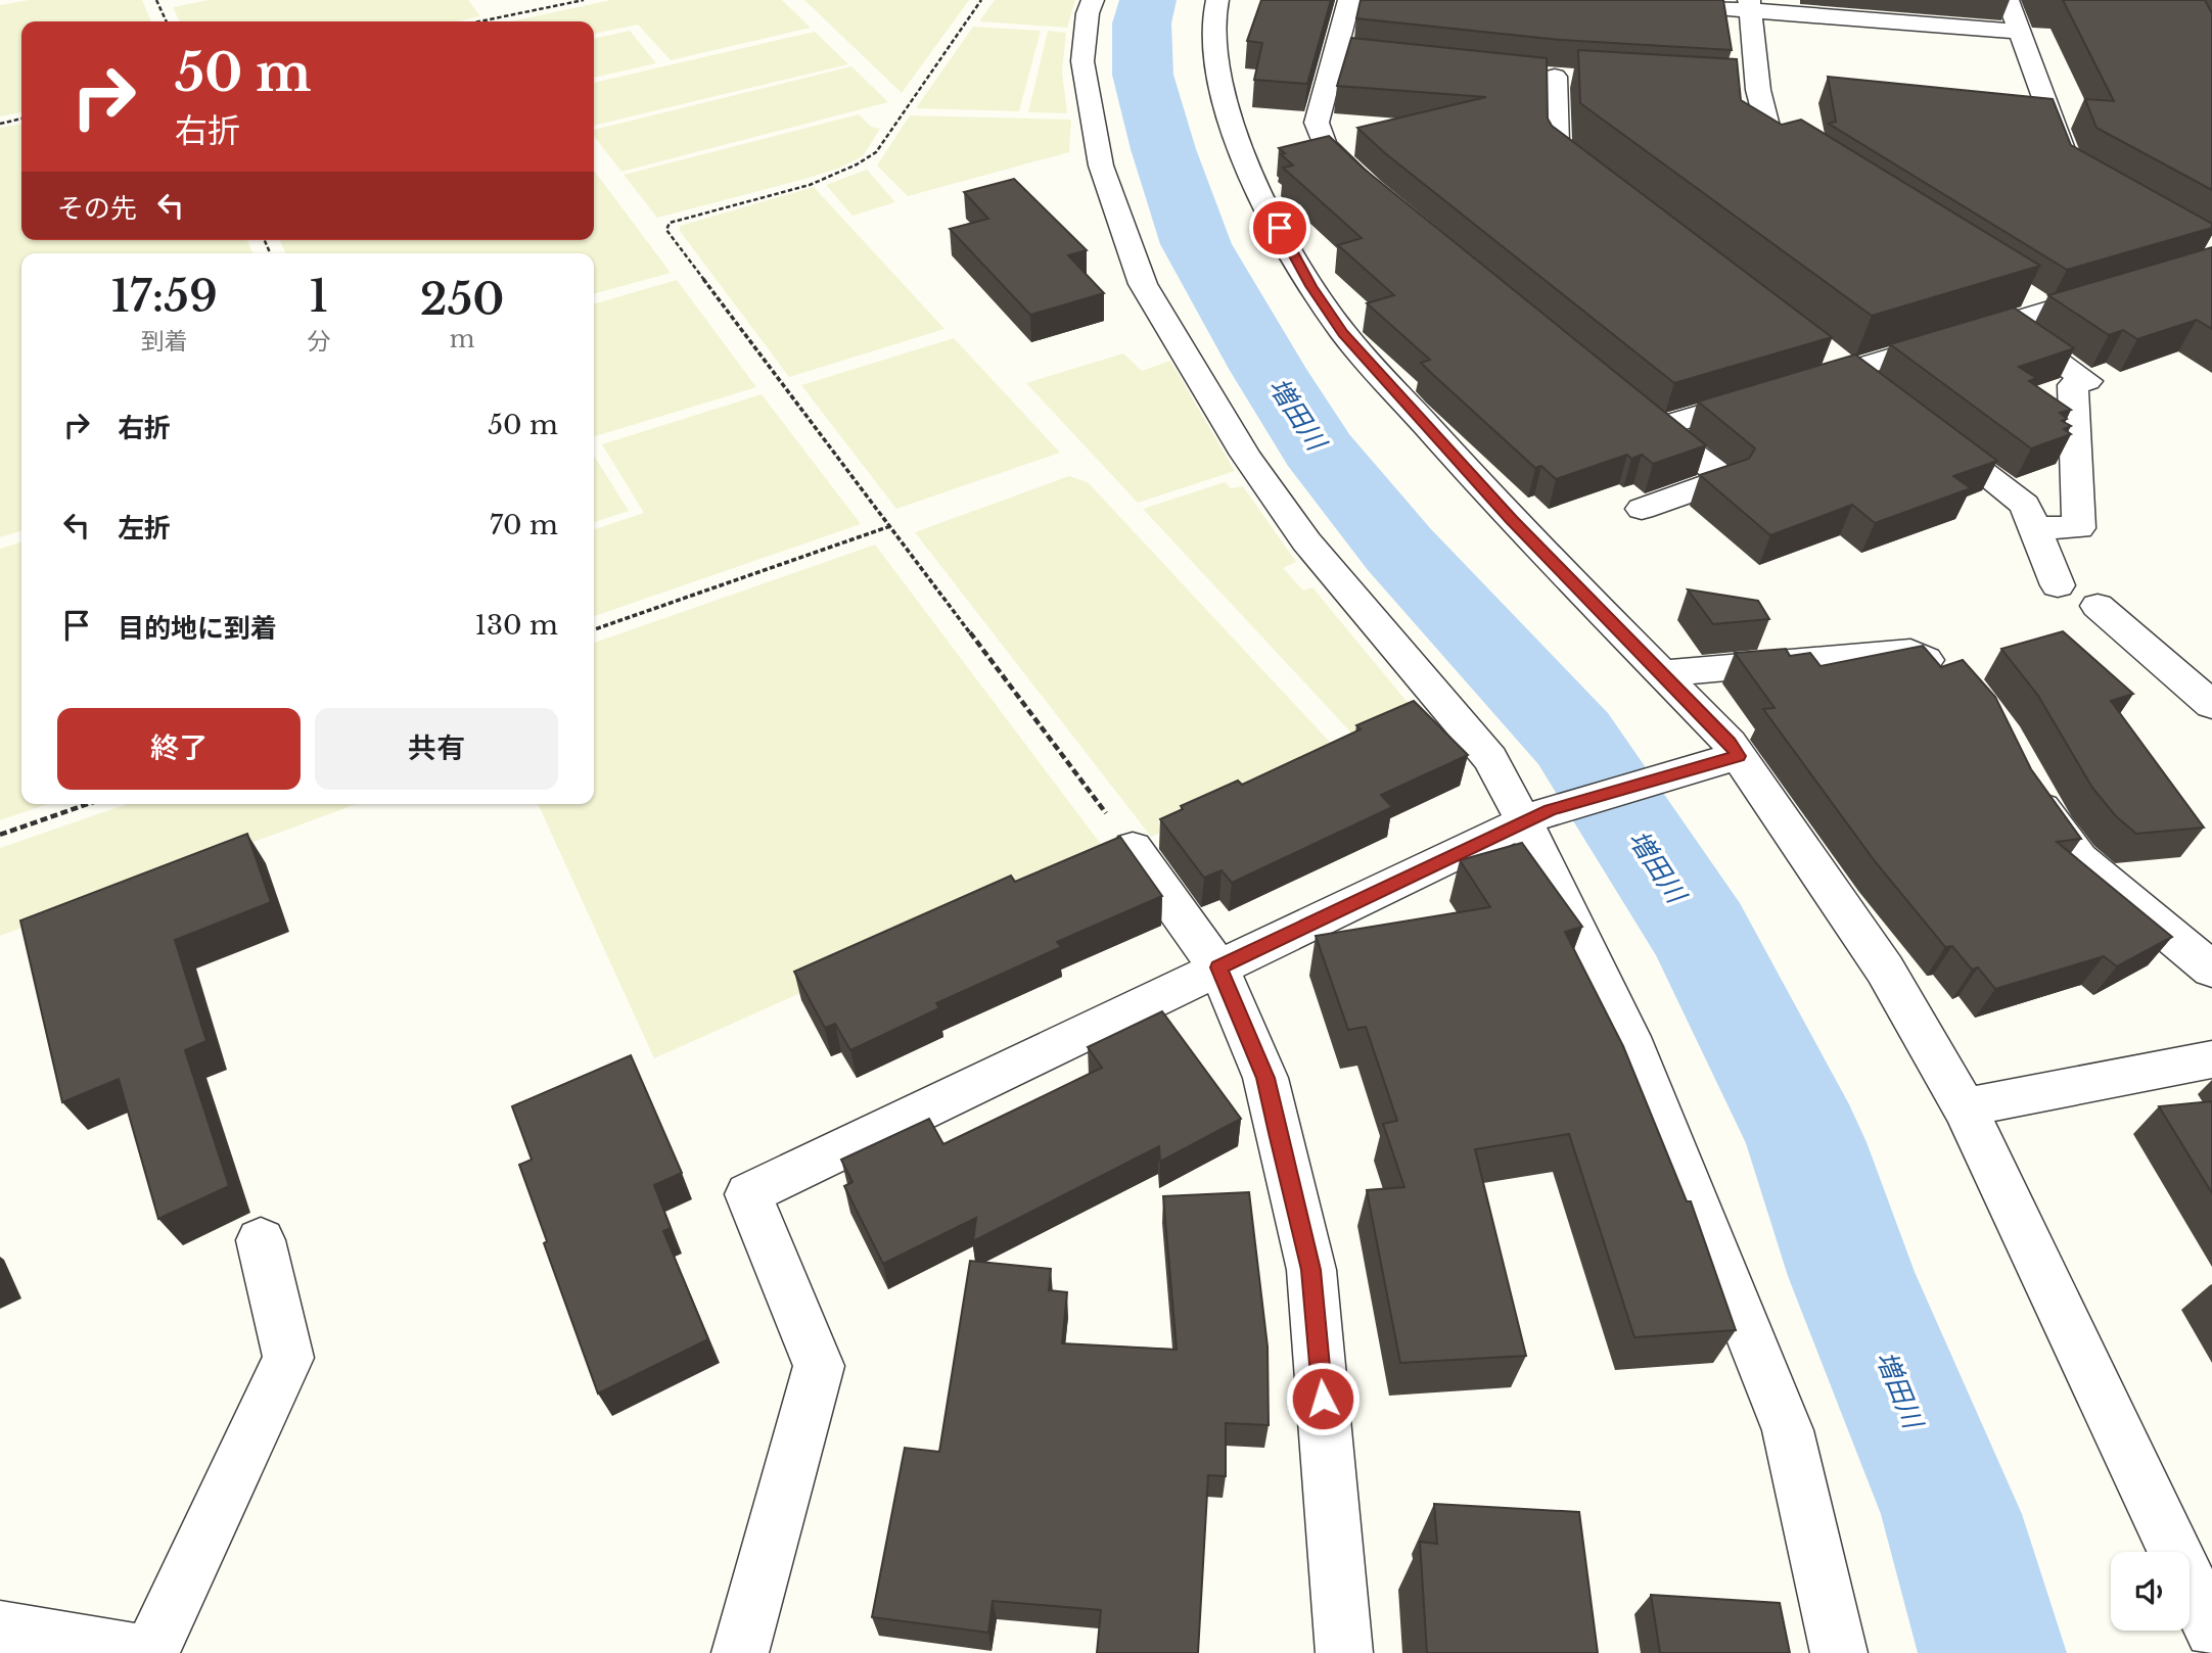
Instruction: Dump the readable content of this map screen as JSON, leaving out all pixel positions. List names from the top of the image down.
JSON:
{
  "water": ["増田川"],
  "page": {
    "turn": ["50 m", "右折"],
    "then": "その先",
    "eta": [
      "17:59",
      "到着",
      "1",
      "分",
      "250",
      "m"
    ],
    "list": [
      {
        "name": "右折",
        "value": "50 m"
      },
      {
        "name": "左折",
        "value": "70 m"
      },
      {
        "name": "目的地に到着",
        "value": "130 m"
      }
    ],
    "buttons": ["終了", "共有"]
  }
}
